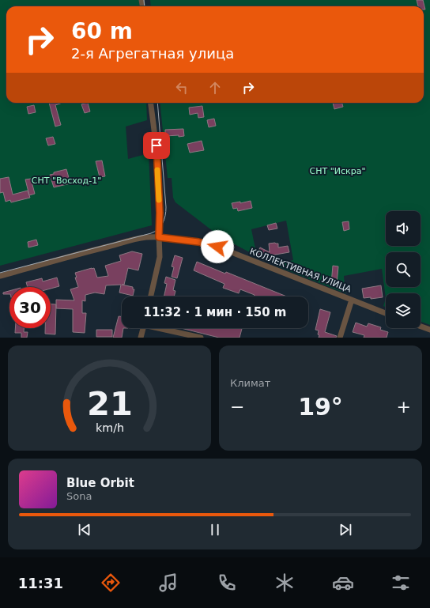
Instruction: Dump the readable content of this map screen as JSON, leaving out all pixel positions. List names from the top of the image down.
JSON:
{
  "streets": {
    "street": ["КОЛЛЕКТИВНАЯ УЛИЦА"]
  },
  "parks": ["СНТ \"Искра\"", "СНТ \"Восход-1\""],
  "page": {
    "turn": ["60 m", "2-я Агрегатная улица"],
    "limit": "30",
    "trip": "11:32 · 1 мин · 150 m",
    "tile": "Климат",
    "heat": ["−", "19°", "+"],
    "song": ["Blue Orbit", "Sona"],
    "tabs": "11:31",
    "gauge": ["21", "km/h"]
  }
}
